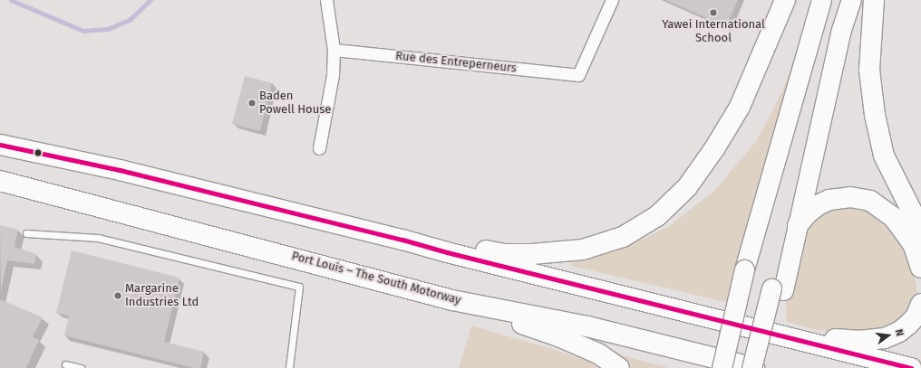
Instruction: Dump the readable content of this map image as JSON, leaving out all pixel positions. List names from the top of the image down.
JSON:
{
  "streets": {
    "highway": ["Port Louis – The South Motorway"],
    "street": ["Rue des Entreperneurs"]
  },
  "places": ["Yawei International School", "Baden Powell House", "Margarine Industries Ltd"],
  "north": "right"
}
